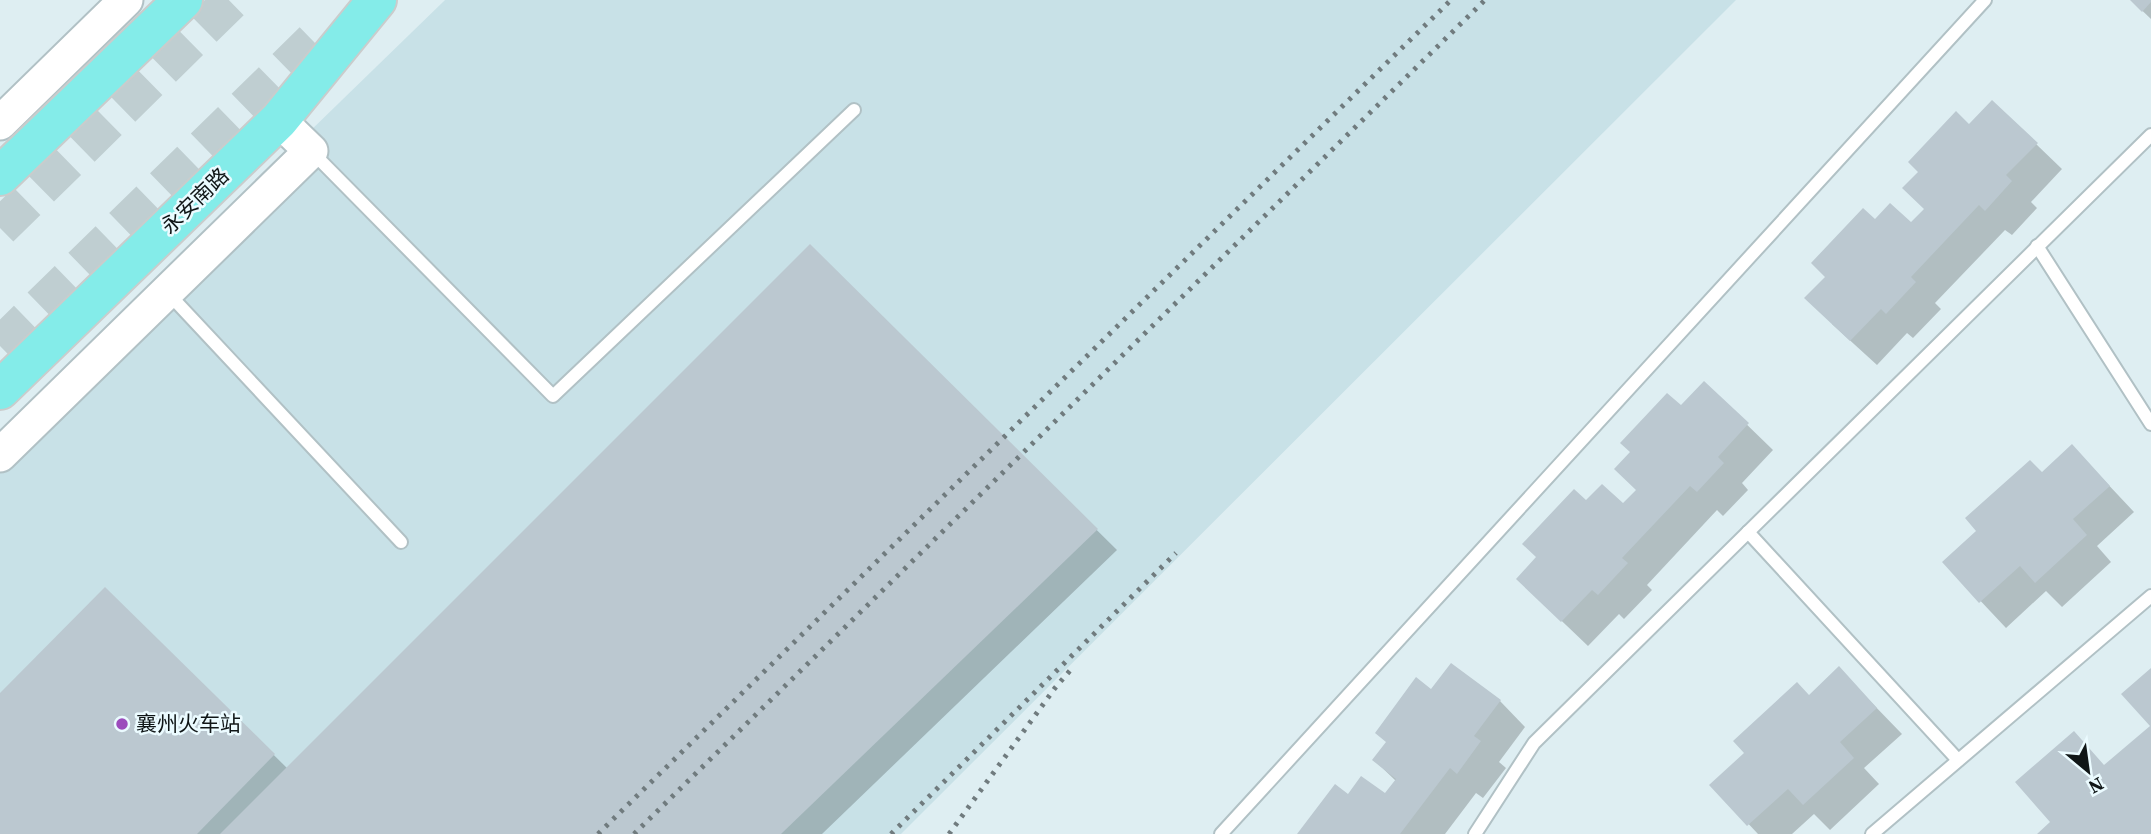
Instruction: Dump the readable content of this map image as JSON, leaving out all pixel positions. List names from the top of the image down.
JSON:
{
  "streets": {
    "main road": ["永安南路"]
  },
  "places": ["襄州火车站"],
  "north": "bottom right"
}
